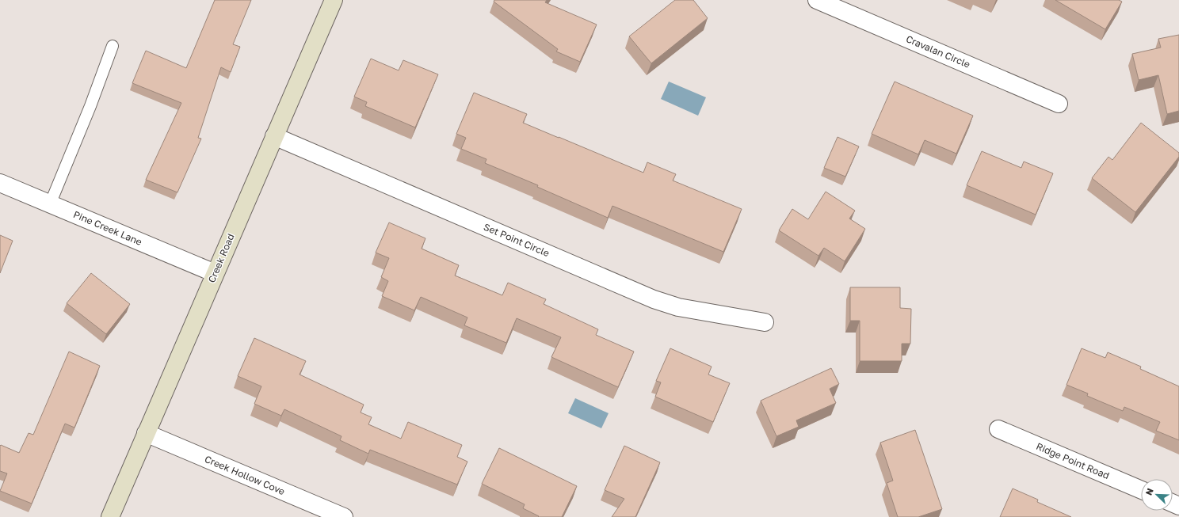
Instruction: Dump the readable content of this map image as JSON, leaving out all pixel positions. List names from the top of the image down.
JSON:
{
  "streets": {
    "street": [
      "Cravalan Circle",
      "Pine Creek Lane",
      "Set Point Circle",
      "Creek Road",
      "Ridge Point Road",
      "Creek Hollow Cove"
    ]
  },
  "crossings": [
    ["Pine Creek Lane", "Creek Road"],
    ["Set Point Circle", "Creek Road"],
    ["Creek Road", "Creek Hollow Cove"]
  ],
  "north": "top left"
}
